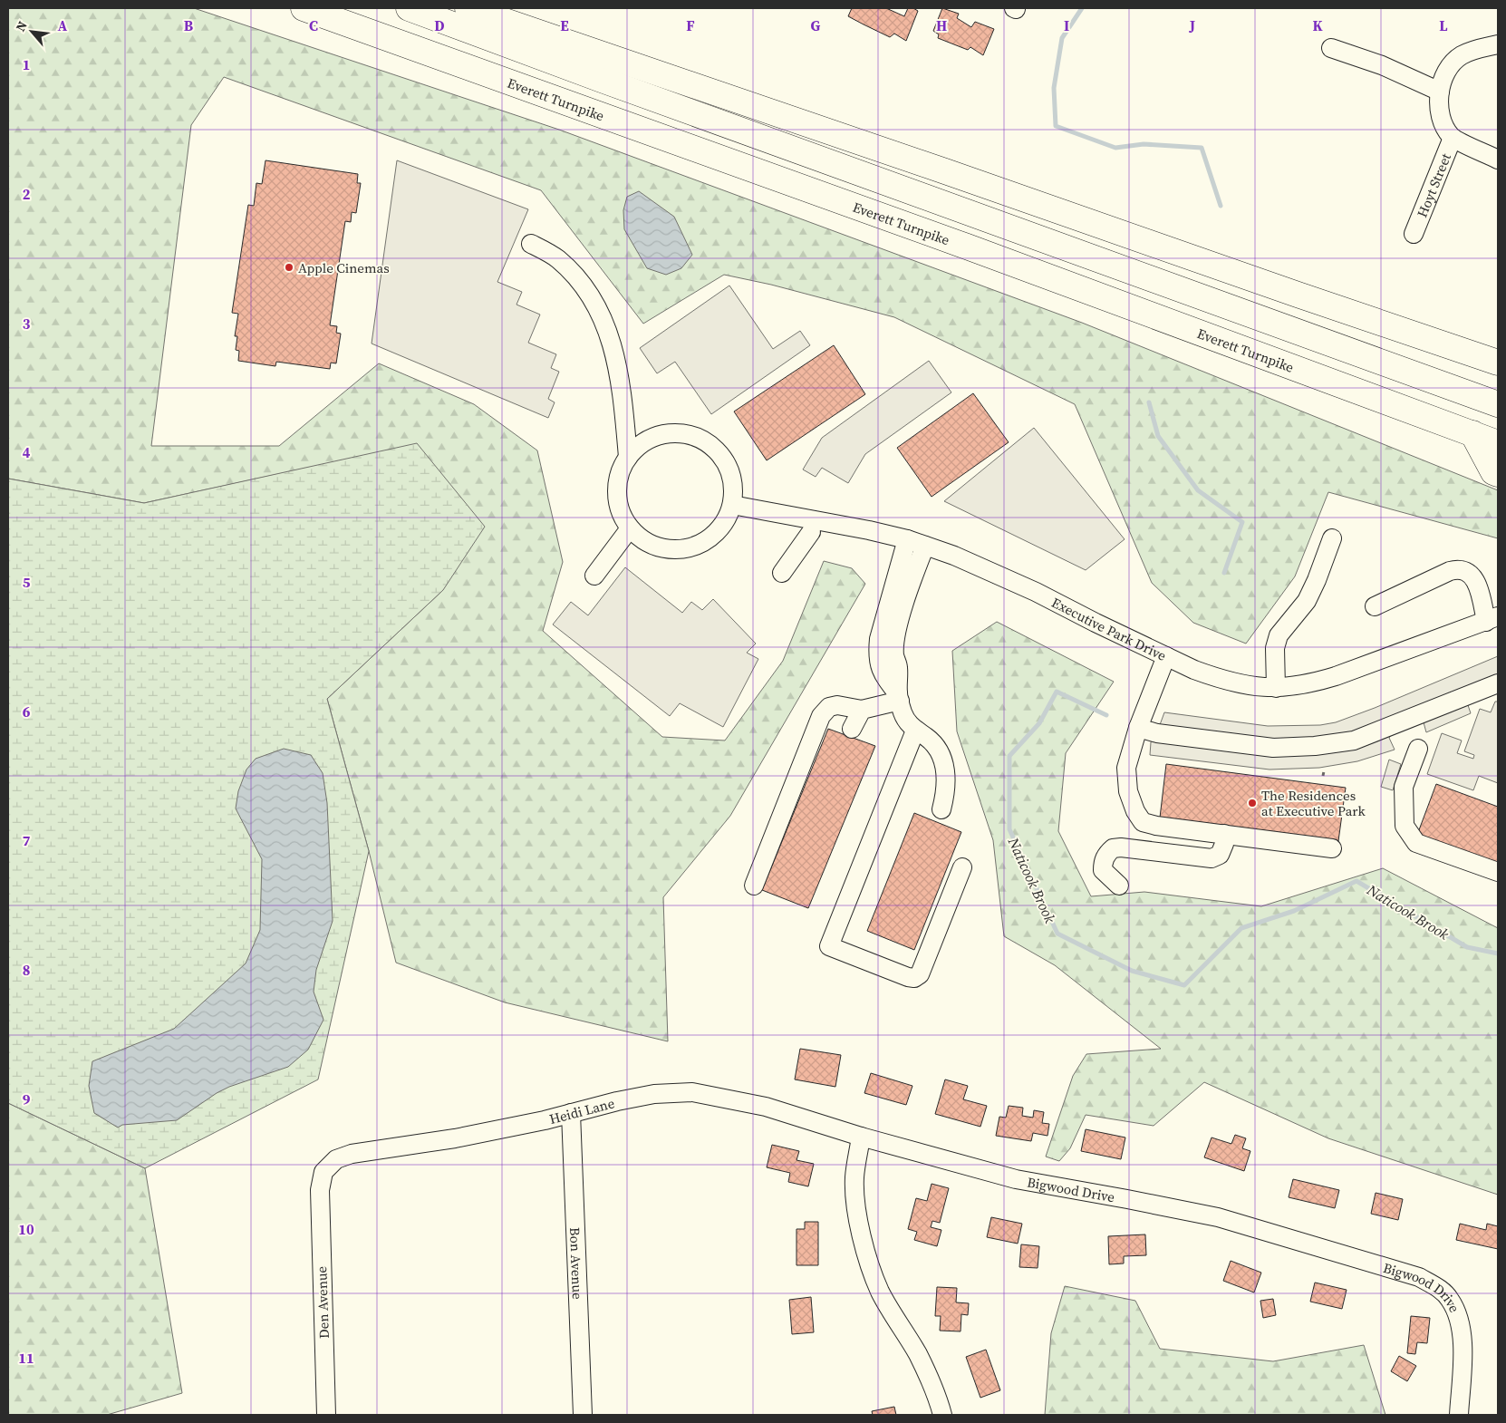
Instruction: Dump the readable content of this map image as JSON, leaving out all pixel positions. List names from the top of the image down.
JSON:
{
  "streets": {
    "highway": ["Everett Turnpike"],
    "street": [
      "Hoyt Street",
      "Executive Park Drive",
      "Heidi Lane",
      "Bigwood Drive",
      "Bon Avenue",
      "Den Avenue"
    ]
  },
  "crossings": [
    ["Heidi Lane", "Bigwood Drive"],
    ["Heidi Lane", "Bon Avenue"],
    ["Heidi Lane", "Den Avenue"]
  ],
  "water": ["Naticook Brook"],
  "places": ["Apple Cinemas", "The Residences at Executive Park"],
  "north": "top left",
  "grid": {
    "columns": [
      "A",
      "B",
      "C",
      "D",
      "E",
      "F",
      "G",
      "H",
      "I",
      "J",
      "K",
      "L"
    ],
    "rows": [
      "1",
      "2",
      "3",
      "4",
      "5",
      "6",
      "7",
      "8",
      "9",
      "10",
      "11"
    ]
  }
}
